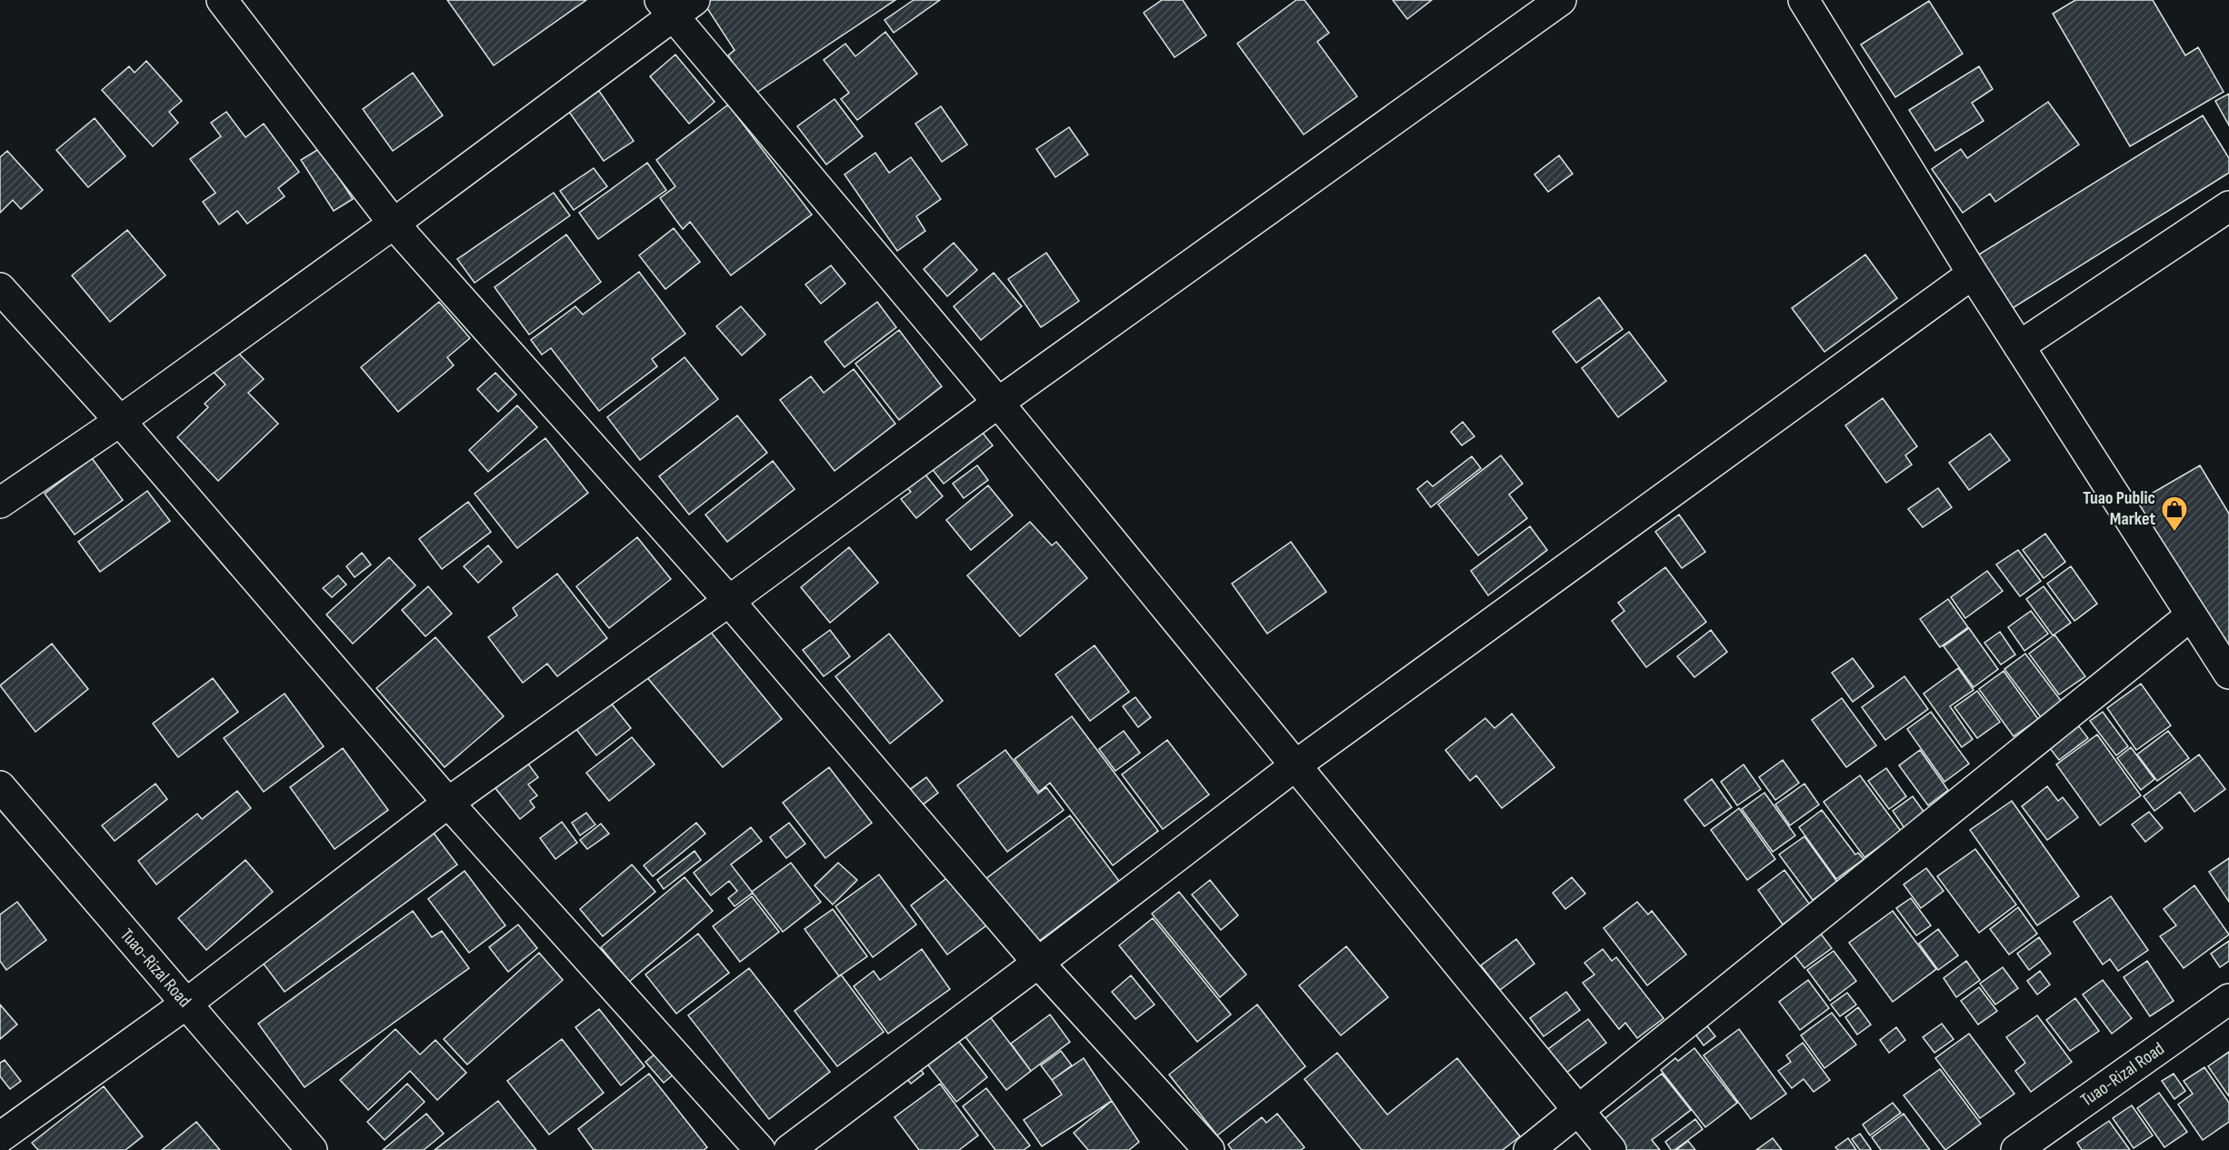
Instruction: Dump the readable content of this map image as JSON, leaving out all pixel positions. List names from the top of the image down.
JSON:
{
  "streets": {
    "street": ["Tuao-Rizal Road"]
  },
  "places": {
    "shop": ["Tuao Public Market"]
  }
}
